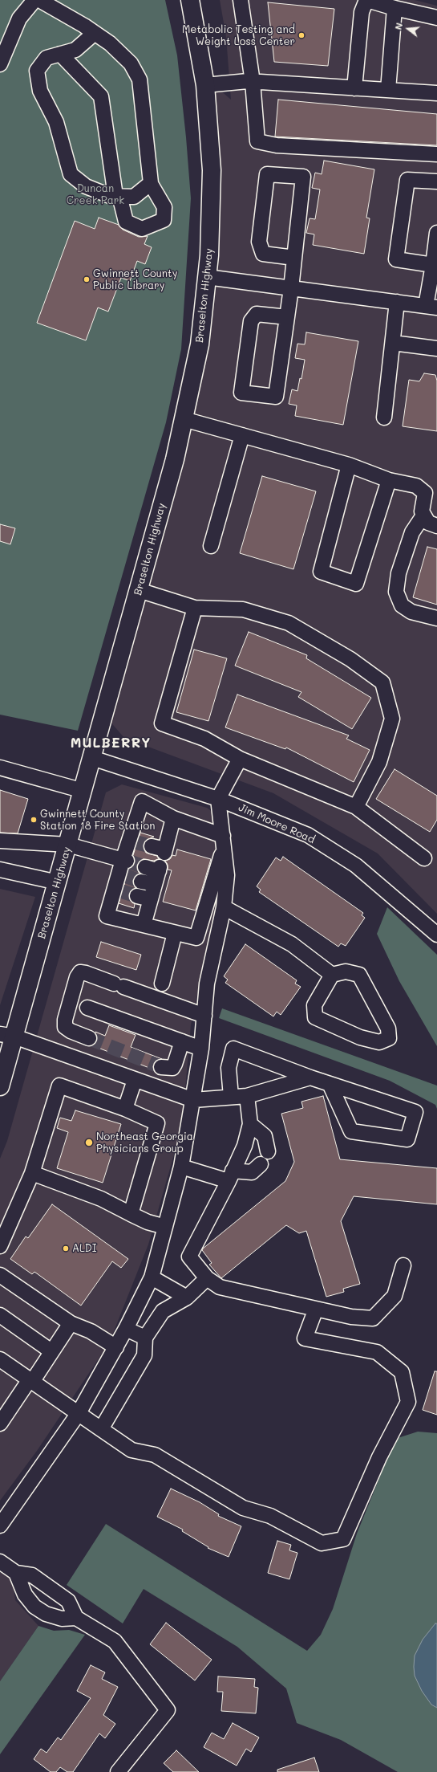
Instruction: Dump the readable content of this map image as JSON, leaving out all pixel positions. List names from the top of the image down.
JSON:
{
  "streets": {
    "main road": ["Braselton Highway"],
    "street": ["Jim Moore Road"]
  },
  "crossings": [
    ["Braselton Highway", "Jim Moore Road"]
  ],
  "districts": ["MULBERRY"],
  "parks": ["Duncan Creek Park"],
  "places": [
    "Metabolic Testing and Weight Loss Center",
    "Gwinnett County Public Library",
    "Gwinnett County Station 18 Fire Station",
    "Northeast Georgia Physicians Group",
    "ALDI"
  ],
  "north": "left"
}
